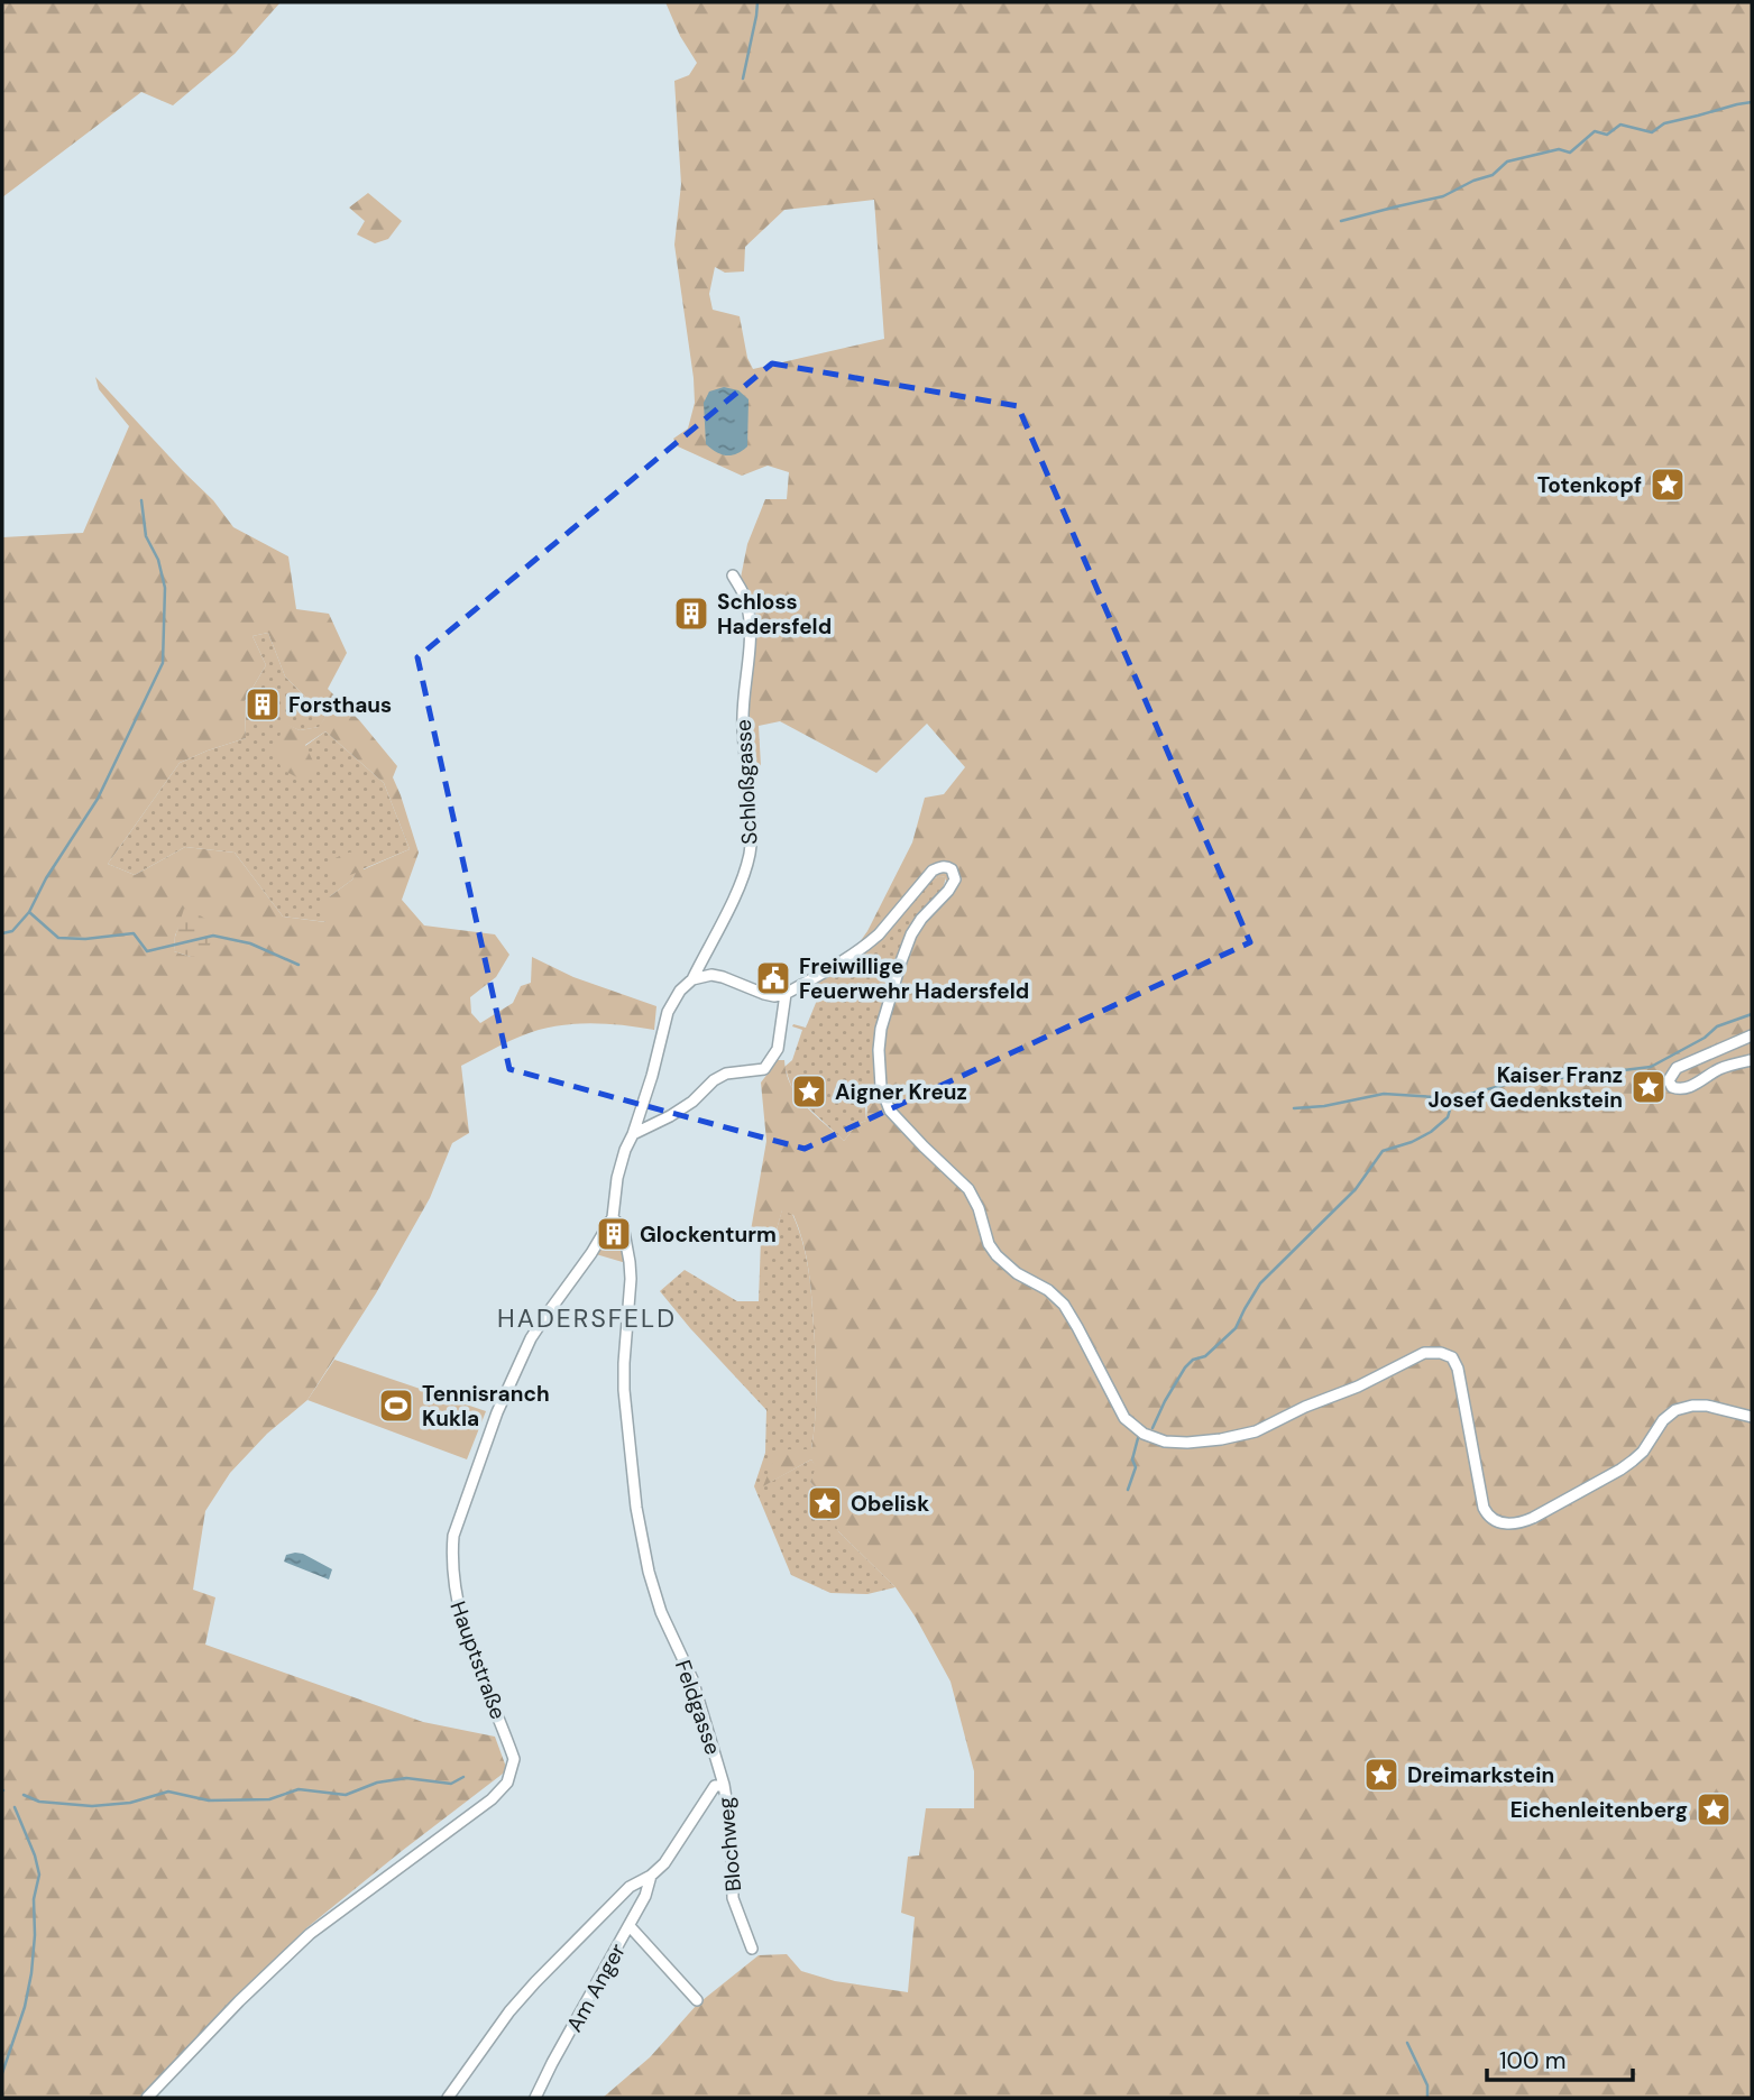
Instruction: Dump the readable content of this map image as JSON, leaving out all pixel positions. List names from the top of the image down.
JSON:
{
  "streets": {
    "street": [
      "Schloßgasse",
      "Hauptstraße",
      "Feldgasse",
      "Blochweg",
      "Am Anger"
    ]
  },
  "crossings": [
    ["Schloßgasse", "Hauptstraße"],
    ["Hauptstraße", "Feldgasse"],
    ["Feldgasse", "Blochweg"],
    ["Feldgasse", "Am Anger"]
  ],
  "districts": ["HADERSFELD"],
  "places": {
    "place": [
      "Totenkopf",
      "Kaiser Franz Josef Gedenkstein",
      "Aigner Kreuz",
      "Obelisk",
      "Dreimarkstein",
      "Eichenleitenberg"
    ],
    "building": ["Schloss Hadersfeld", "Forsthaus", "Glockenturm"],
    "public building": ["Freiwillige Feuerwehr Hadersfeld"],
    "sports": ["Tennisranch Kukla"]
  },
  "scale_bar": "100 m"
}
